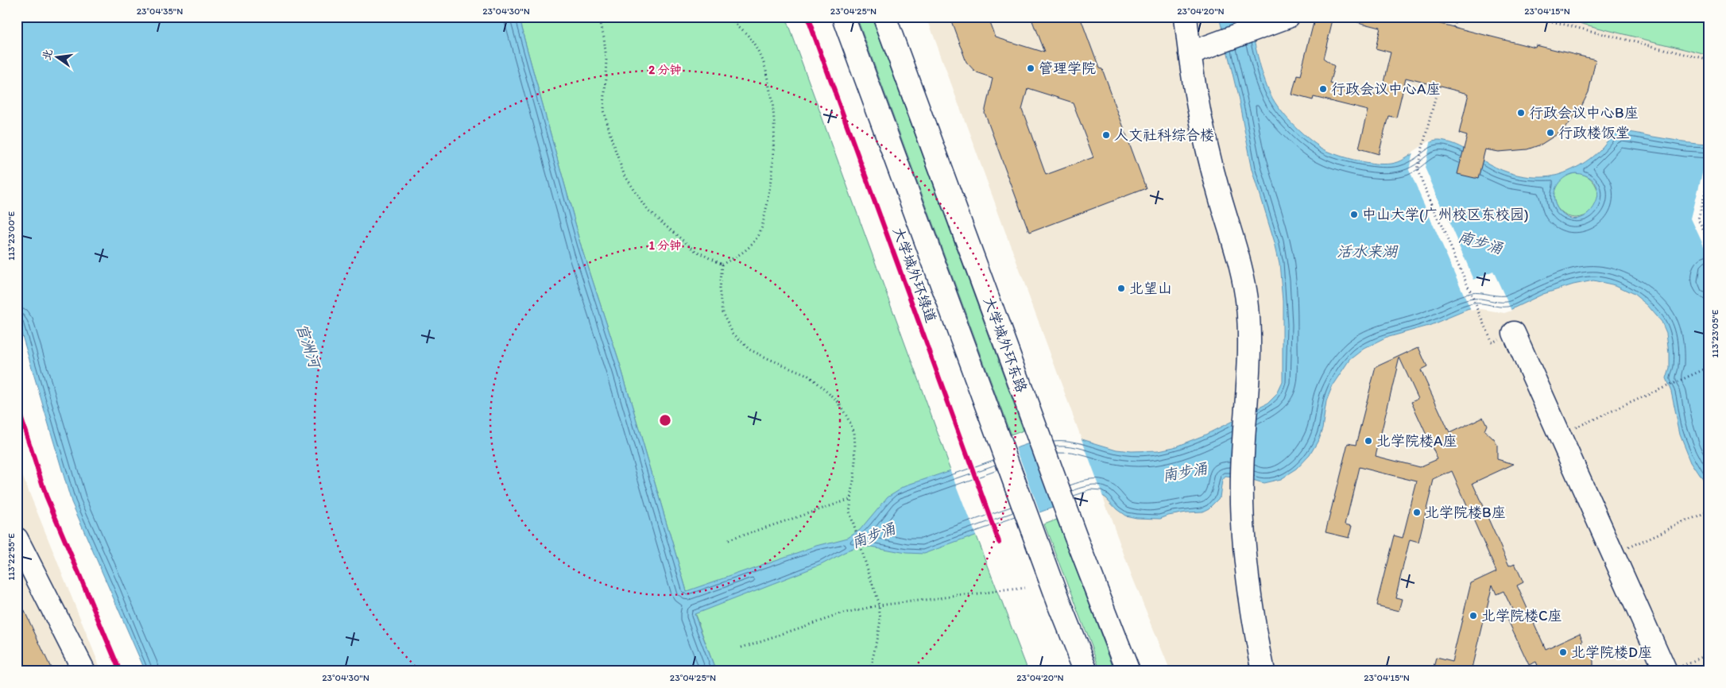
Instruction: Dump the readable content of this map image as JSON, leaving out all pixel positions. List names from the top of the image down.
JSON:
{
  "streets": {
    "main road": ["大学城外环东路"],
    "cycle path": ["大学城外环绿道"]
  },
  "water": ["南步涌", "活水来湖", "官洲河"],
  "places": [
    "管理学院",
    "行政会议中心A座",
    "行政会议中心B座",
    "行政楼饭堂",
    "人文社科综合楼",
    "中山大学(广州校区东校园)",
    "北望山",
    "北学院楼A座",
    "北学院楼B座",
    "北学院楼C座",
    "北学院楼D座"
  ],
  "north": "left",
  "coordinates": [
    "23°04'35\"N",
    "23°04'30\"N",
    "23°04'25\"N",
    "23°04'20\"N",
    "23°04'15\"N",
    "113°23'00\"E",
    "113°23'05\"E",
    "113°22'55\"E"
  ],
  "rings": ["2 分钟", "1 分钟"]
}
